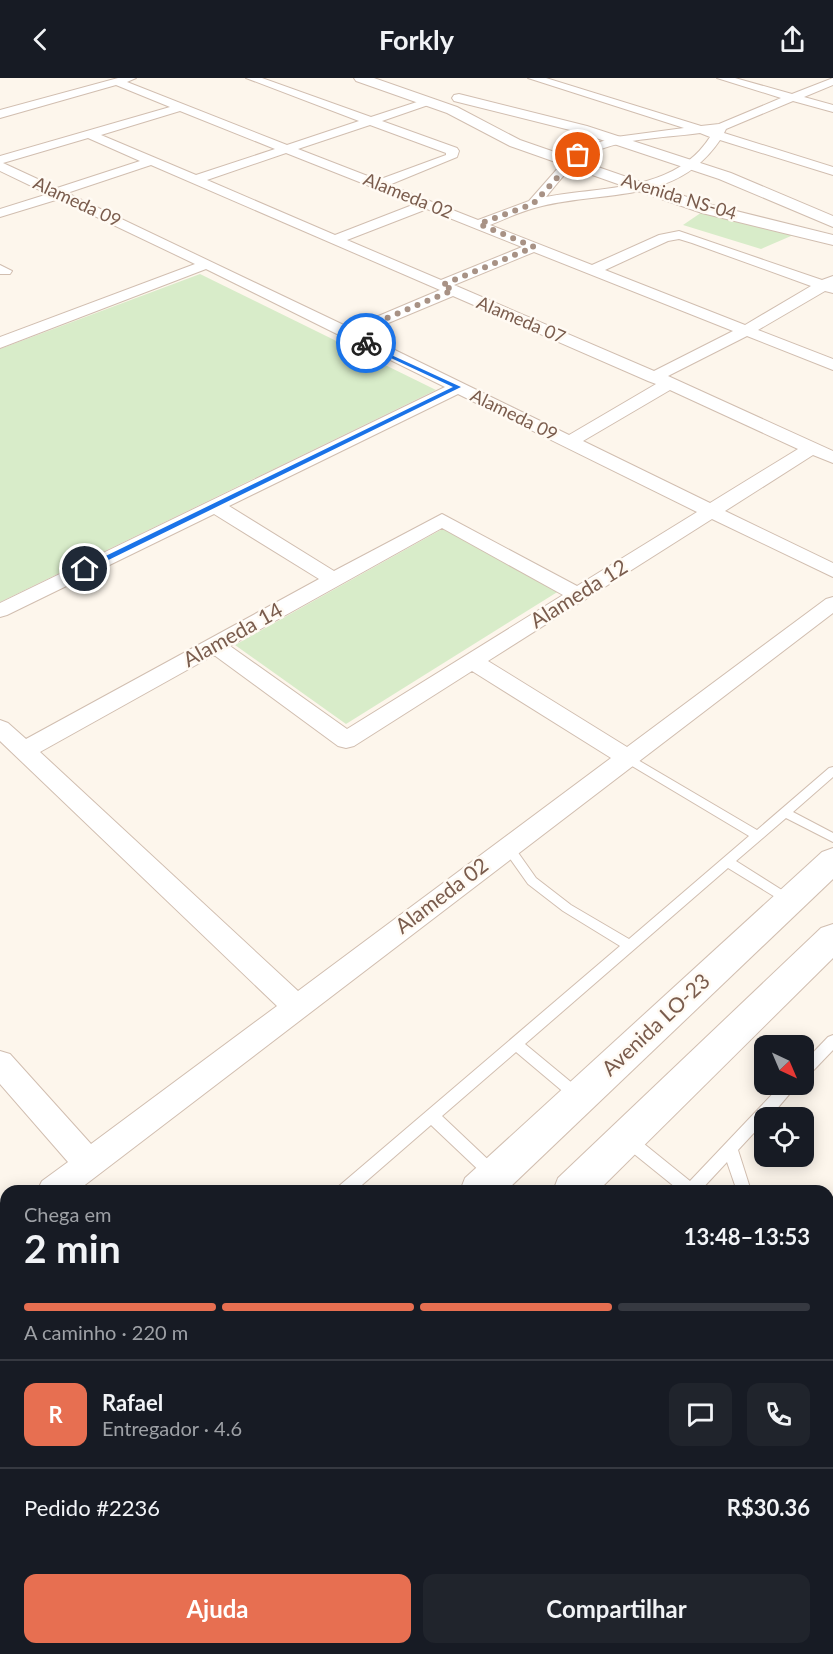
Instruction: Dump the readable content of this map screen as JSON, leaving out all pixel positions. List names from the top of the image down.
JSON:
{
  "streets": {
    "street": [
      "Alameda 02",
      "Avenida NS-04",
      "Alameda 09",
      "Alameda 07",
      "Alameda 12",
      "Alameda 14",
      "Avenida LO-23"
    ]
  },
  "crossings": [
    ["Alameda 09", "Alameda 12"],
    ["Alameda 07", "Alameda 12"],
    ["Alameda 12", "Alameda 14"]
  ],
  "north": "bottom right",
  "page": {
    "header": "Forkly",
    "heading": ["2 min", "Chega em", "13:48–13:53"],
    "panel": [
      "Rafael",
      "Entregador · 4.6",
      "Pedido #2236",
      "R$30.36"
    ],
    "bar": "A caminho · 220 m",
    "round": "R",
    "buttons": ["Ajuda", "Compartilhar"]
  }
}
